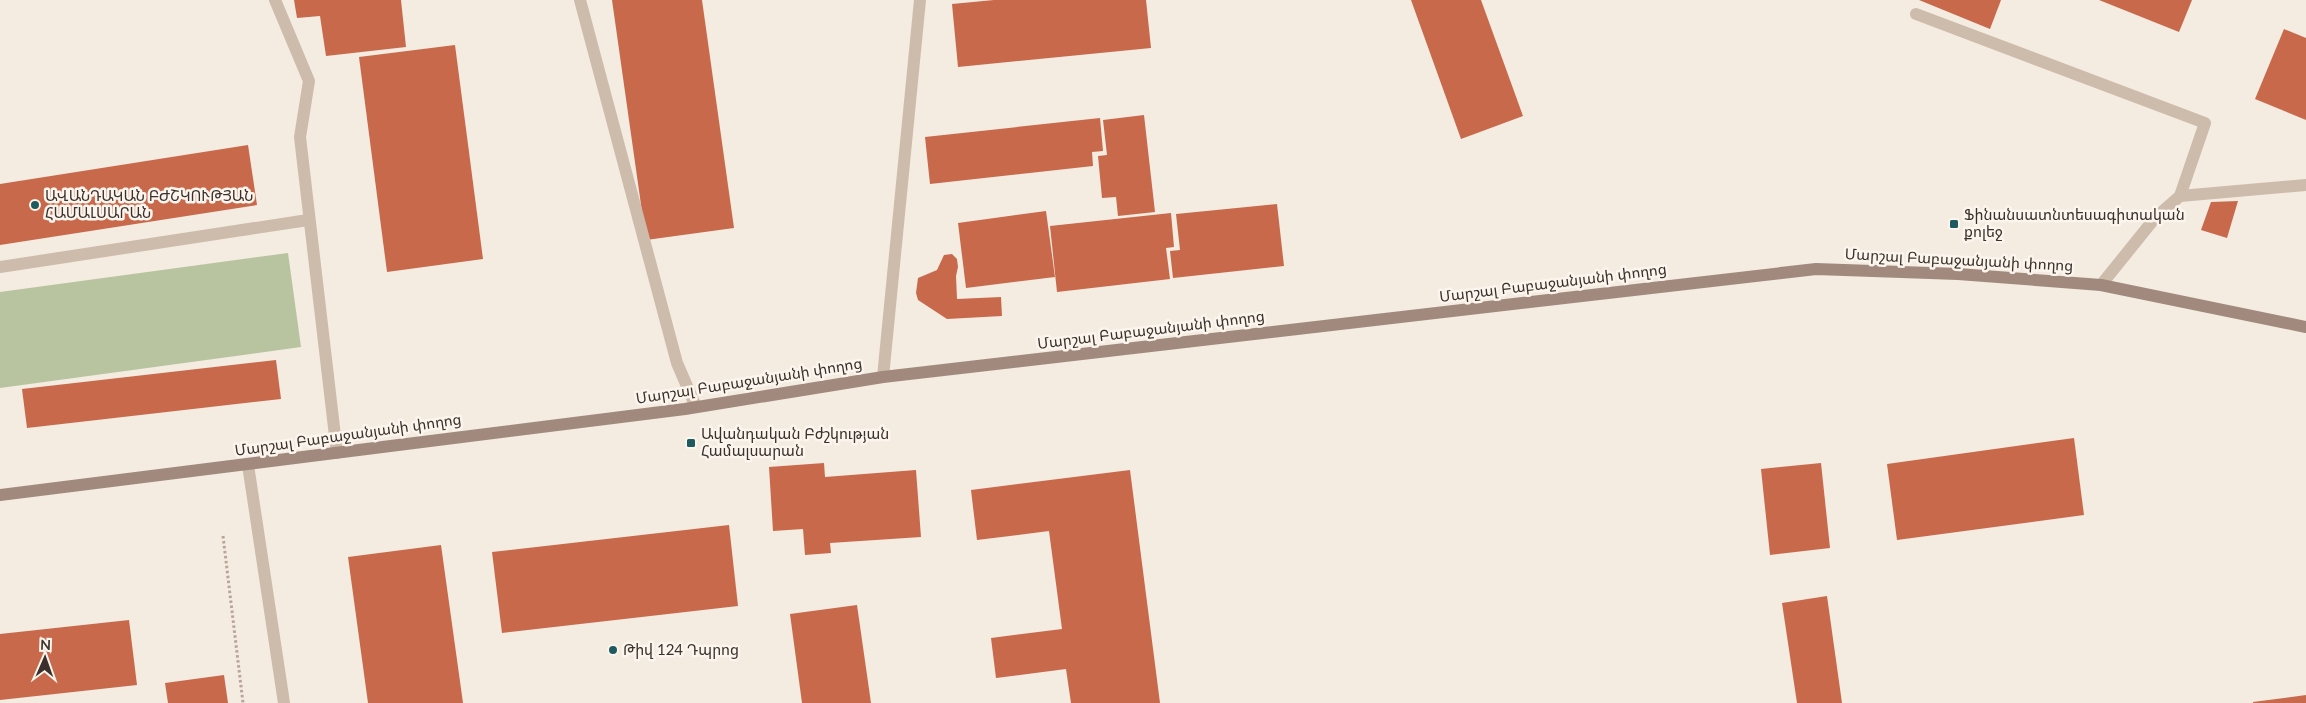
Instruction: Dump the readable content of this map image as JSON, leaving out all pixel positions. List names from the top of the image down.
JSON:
{
  "streets": {
    "main road": ["Մարշալ Բաբաջանյանի փողոց"]
  },
  "places": {
    "other": ["ԱՎԱՆԴԱԿԱՆ ԲԺՇԿՈՒԹՅԱՆ ՀԱՄԱԼՍԱՐԱՆ", "Թիվ 124 Դպրոց"],
    "transit": ["Ֆինանսատնտեսագիտական քոլեջ", "Ավանդական Բժշկության Համալսարան"]
  },
  "north": "top"
}
